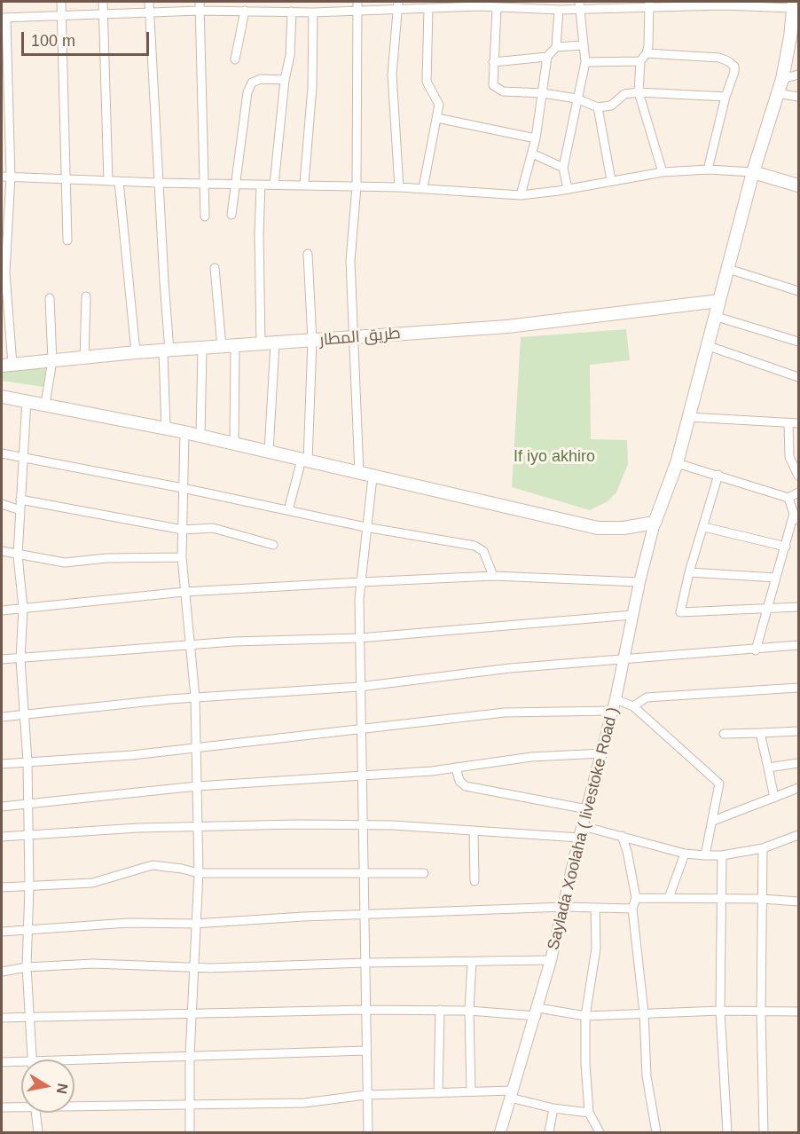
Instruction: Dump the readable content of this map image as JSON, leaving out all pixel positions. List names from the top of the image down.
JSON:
{
  "streets": {
    "main road": ["طريق المطار"],
    "street": ["Saylada Xoolaha ( livestoke Road )"]
  },
  "parks": ["If iyo akhiro"],
  "scale_bar": "100 m",
  "north": "right"
}
